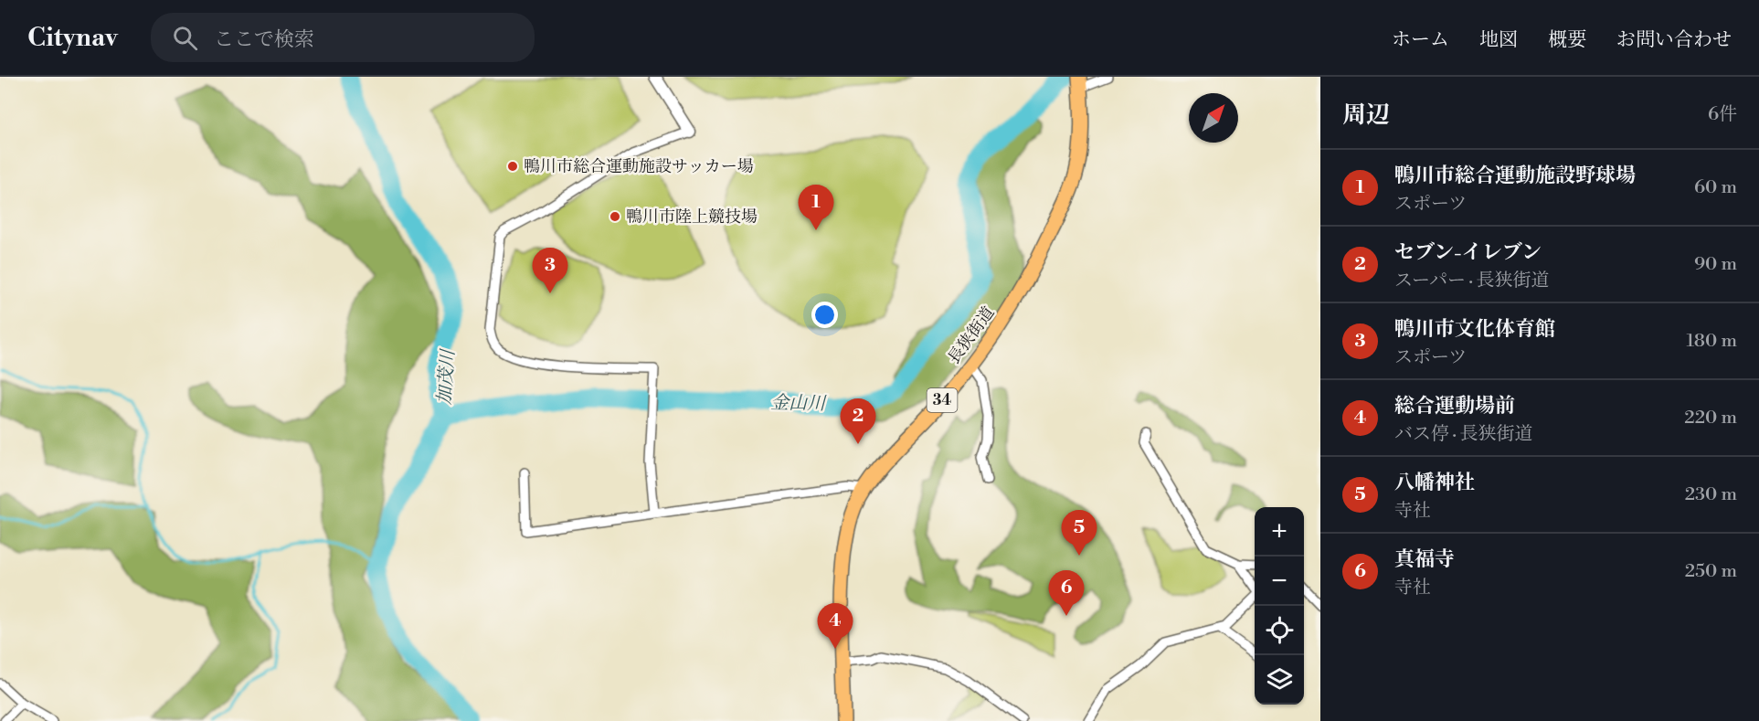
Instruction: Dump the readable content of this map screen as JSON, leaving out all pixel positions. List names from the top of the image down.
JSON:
{
  "streets": {
    "main road": ["長狭街道", "34"]
  },
  "water": ["加茂川", "金山川"],
  "places": ["鴨川市総合運動施設サッカー場", "鴨川市陸上競技場"],
  "north": "top right",
  "page": {
    "header": "Citynav",
    "search": "ここで検索",
    "nav": [
      "ホーム",
      "地図",
      "概要",
      "お問い合わせ"
    ],
    "heading": ["周辺", "6件"],
    "list": [
      {
        "mark": "1",
        "name": "鴨川市総合運動施設野球場",
        "note": "スポーツ",
        "value": "60 m"
      },
      {
        "mark": "2",
        "name": "セブン-イレブン",
        "note": "スーパー · 長狭街道",
        "value": "90 m"
      },
      {
        "mark": "3",
        "name": "鴨川市文化体育館",
        "note": "スポーツ",
        "value": "180 m"
      },
      {
        "mark": "4",
        "name": "総合運動場前",
        "note": "バス停 · 長狭街道",
        "value": "220 m"
      },
      {
        "mark": "5",
        "name": "八幡神社",
        "note": "寺社",
        "value": "230 m"
      },
      {
        "mark": "6",
        "name": "真福寺",
        "note": "寺社",
        "value": "250 m"
      }
    ],
    "pins": [
      "1",
      "3",
      "2",
      "5",
      "6",
      "4"
    ],
    "map_buttons": ["+", "−"]
  }
}
